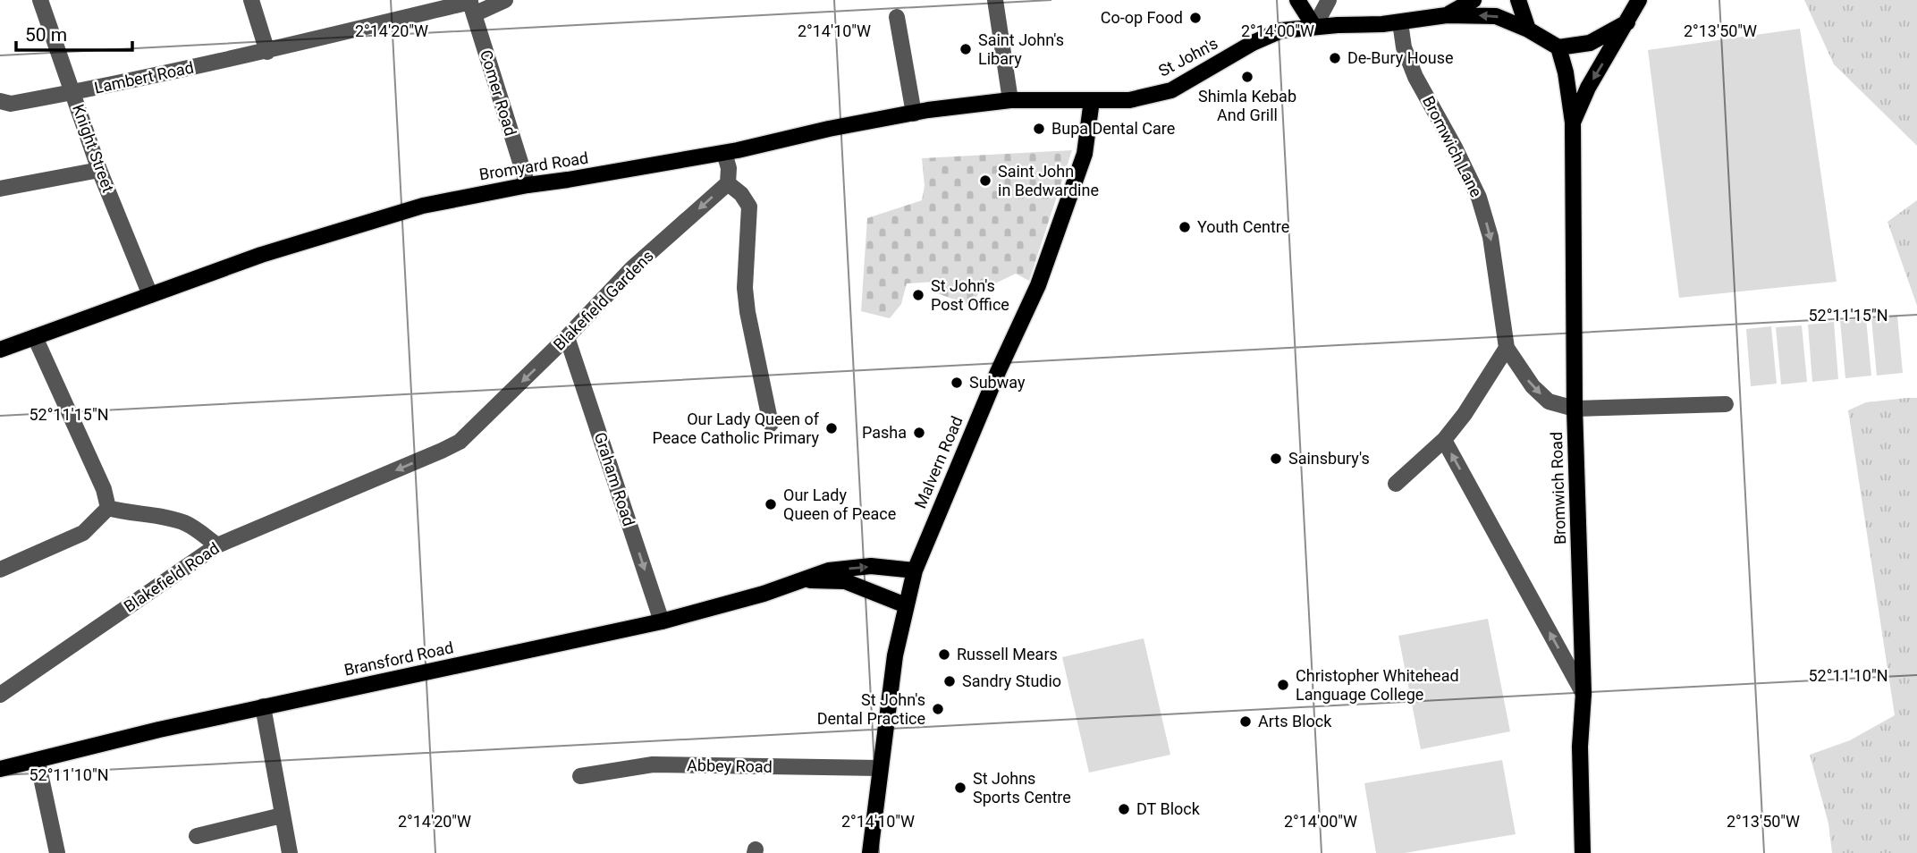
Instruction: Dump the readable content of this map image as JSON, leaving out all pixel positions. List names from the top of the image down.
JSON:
{
  "streets": {
    "main road": [
      "St John's",
      "Bromyard Road",
      "Malvern Road",
      "Bromwich Road",
      "Bransford Road"
    ],
    "street": [
      "Lambert Road",
      "Comer Road",
      "Bromwich Lane",
      "Knight Street",
      "Blakefield Gardens",
      "Graham Road",
      "Blakefield Road",
      "Abbey Road"
    ]
  },
  "crossings": [
    ["St John's", "Bromwich Lane"],
    ["St John's", "Bromyard Road"],
    ["St John's", "Malvern Road"],
    ["St John's", "Bromwich Road"],
    ["Lambert Road", "Comer Road"],
    ["Lambert Road", "Knight Street"],
    ["Comer Road", "Bromyard Road"],
    ["Bromwich Lane", "Bromwich Road"],
    ["Knight Street", "Bromyard Road"],
    ["Bromyard Road", "Malvern Road"],
    ["Blakefield Gardens", "Graham Road"],
    ["Blakefield Gardens", "Blakefield Road"],
    ["Malvern Road", "Bransford Road"],
    ["Malvern Road", "Abbey Road"],
    ["Graham Road", "Bransford Road"]
  ],
  "one_way": [
    "Bromwich Lane",
    "Blakefield Gardens",
    "Graham Road",
    "Blakefield Road"
  ],
  "places": [
    "Co-op Food",
    "Saint John's Libary",
    "De-Bury House",
    "Shimla Kebab And Grill",
    "Bupa Dental Care",
    "Saint John in Bedwardine",
    "Youth Centre",
    "St John's Post Office",
    "Subway",
    "Our Lady Queen of Peace Catholic Primary",
    "Pasha",
    "Sainsbury's",
    "Our Lady Queen of Peace",
    "Russell Mears",
    "Sandry Studio",
    "Christopher Whitehead Language College",
    "St John's Dental Practice",
    "Arts Block",
    "St Johns Sports Centre",
    "DT Block"
  ],
  "scale_bar": "50 m",
  "coordinates": [
    "2°14'20\"W",
    "2°14'10\"W",
    "2°14'00\"W",
    "2°13'50\"W",
    "52°11'15\"N",
    "52°11'10\"N"
  ]
}
